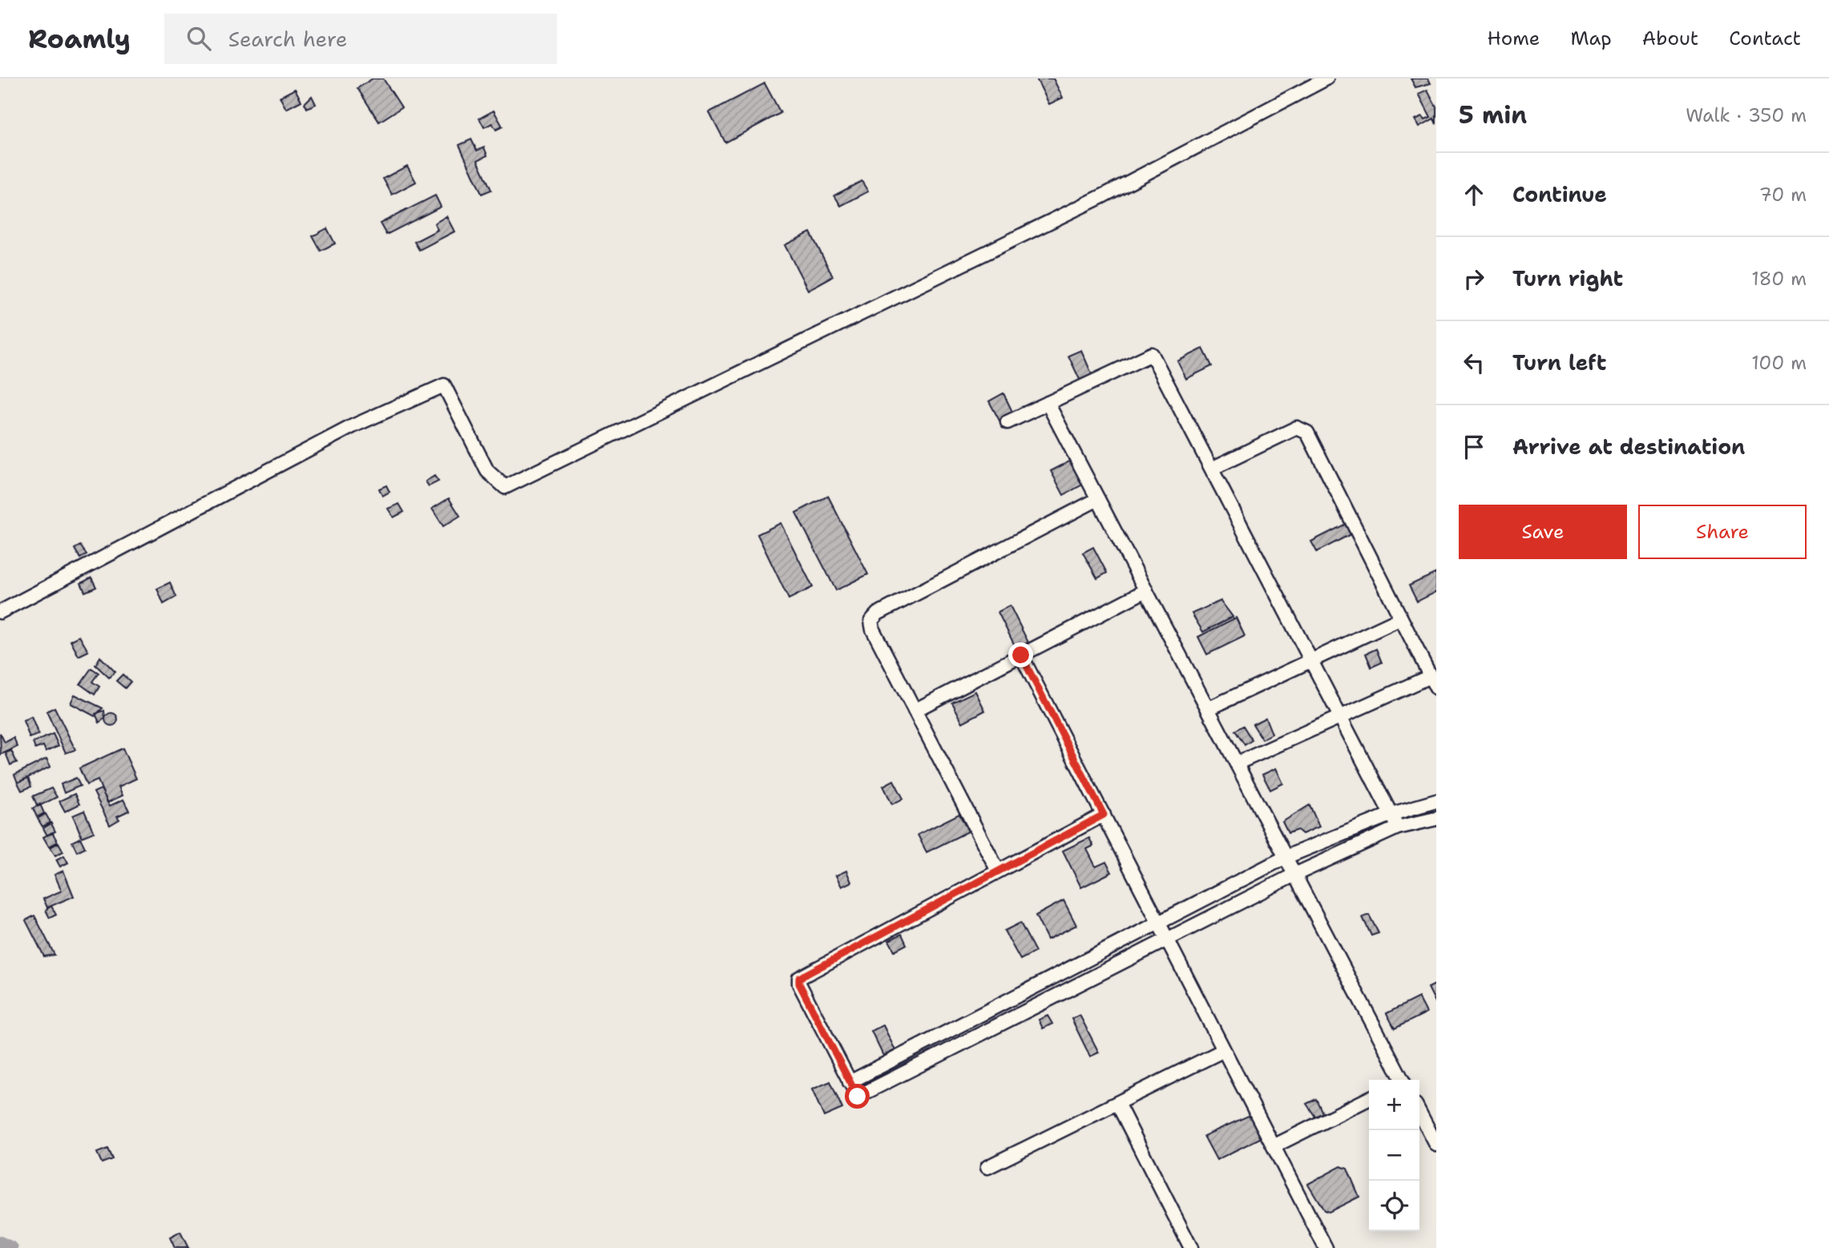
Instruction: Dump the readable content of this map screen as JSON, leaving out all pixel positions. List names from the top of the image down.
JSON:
{
  "page": {
    "header": "Roamly",
    "search": "Search here",
    "nav": [
      "Home",
      "Map",
      "About",
      "Contact"
    ],
    "heading": ["5 min", "Walk · 350 m"],
    "list": [
      ["Continue", "70 m"],
      ["Turn right", "180 m"],
      ["Turn left", "100 m"],
      "Arrive at destination"
    ],
    "buttons": ["Save", "Share"],
    "map_buttons": ["+", "−"]
  }
}
